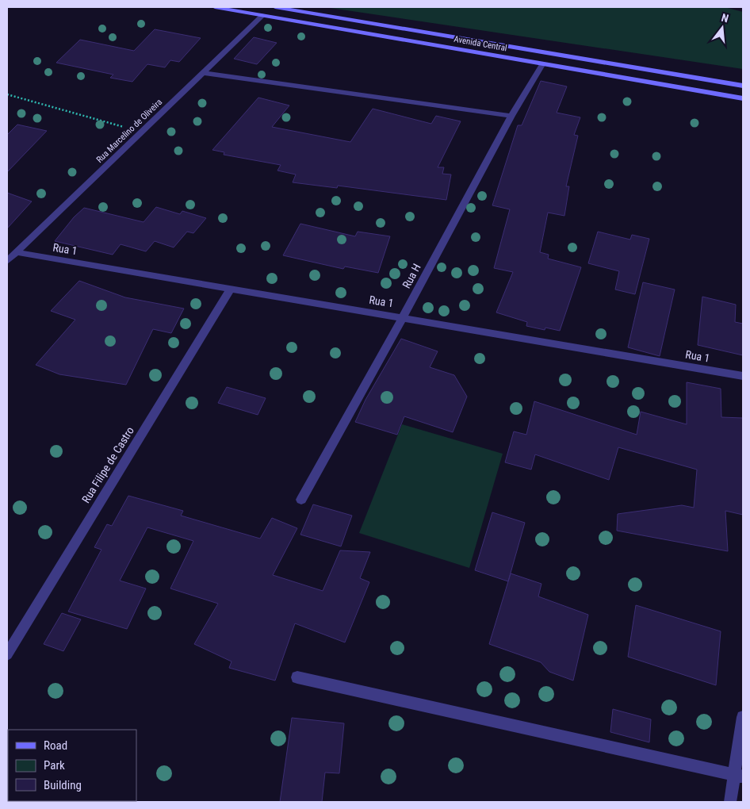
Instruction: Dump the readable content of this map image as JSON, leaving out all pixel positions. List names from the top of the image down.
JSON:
{
  "streets": {
    "main road": ["Avenida Central"],
    "street": [
      "Rua Marcelino de Oliveira",
      "Rua 1",
      "Rua H",
      "Rua Filipe de Castro"
    ]
  },
  "crossings": [
    ["Avenida Central", "Rua Marcelino de Oliveira"],
    ["Avenida Central", "Rua H"],
    ["Rua Marcelino de Oliveira", "Rua 1"],
    ["Rua 1", "Rua H"],
    ["Rua 1", "Rua Filipe de Castro"]
  ],
  "legend": ["Road", "Park", "Building"],
  "north": "top"
}
